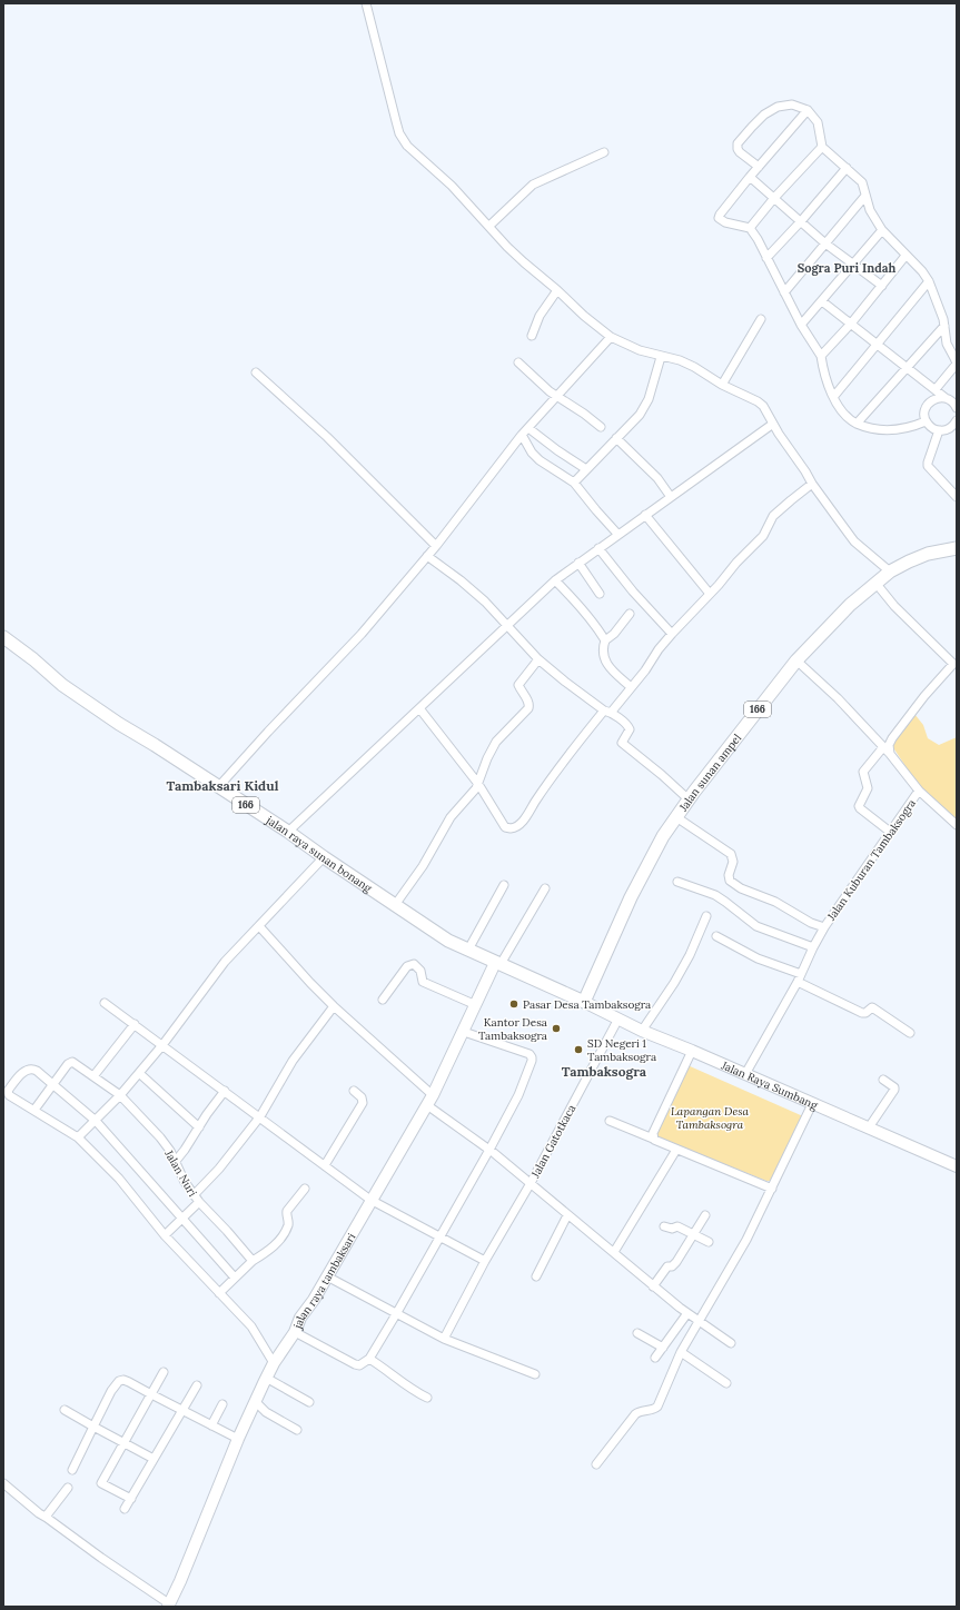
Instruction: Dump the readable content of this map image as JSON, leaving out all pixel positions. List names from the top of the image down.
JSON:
{
  "streets": {
    "main road": ["166", "Jalan sunan ampel", "jalan raya sunan bonang"],
    "street": [
      "Jalan Kuburan Tambaksogra",
      "Jalan Raya Sumbang",
      "Jalan Gatotkaca",
      "Jalan Nuri",
      "jalan raya tambaksari"
    ]
  },
  "crossings": [
    ["Jalan sunan ampel", "jalan raya sunan bonang"],
    ["Jalan sunan ampel", "Jalan Kuburan Tambaksogra"],
    ["Jalan sunan ampel", "Jalan Raya Sumbang"],
    ["jalan raya sunan bonang", "Jalan Raya Sumbang"],
    ["jalan raya sunan bonang", "jalan raya tambaksari"],
    ["Jalan Kuburan Tambaksogra", "Jalan Raya Sumbang"],
    ["Jalan Raya Sumbang", "Jalan Gatotkaca"]
  ],
  "districts": ["Sogra Puri Indah", "Tambaksari Kidul", "Tambaksogra"],
  "parks": ["Lapangan Desa Tambaksogra"],
  "places": ["Pasar Desa Tambaksogra", "Kantor Desa Tambaksogra", "SD Negeri 1 Tambaksogra"]
}
